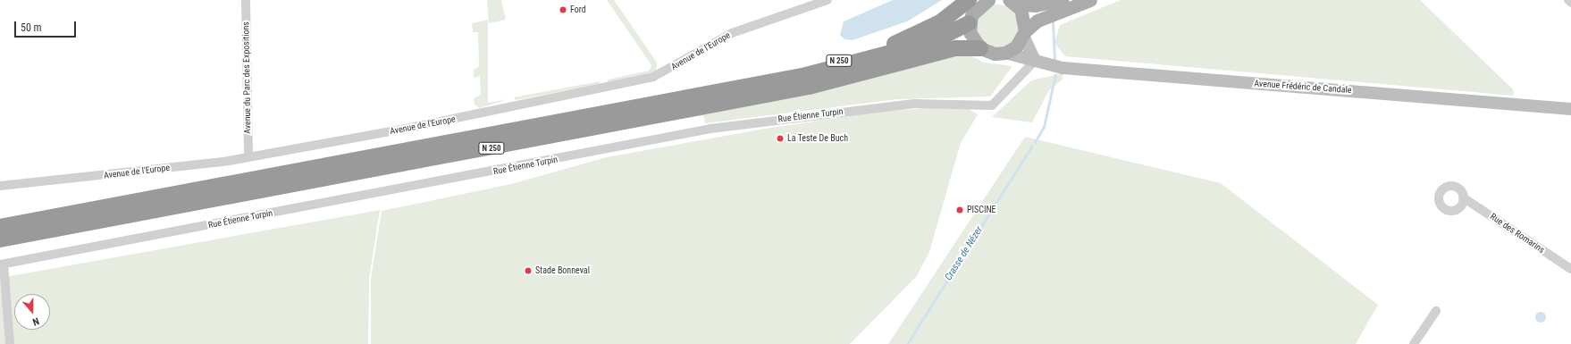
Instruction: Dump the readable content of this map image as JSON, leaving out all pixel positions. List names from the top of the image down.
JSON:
{
  "streets": {
    "highway": ["N 250"],
    "street": [
      "Avenue de l'Europe",
      "Avenue du Parc des Expositions",
      "Avenue Frédéric de Candale",
      "Rue Étienne Turpin",
      "Rue des Romarins"
    ]
  },
  "crossings": [
    ["Avenue de l'Europe", "Avenue du Parc des Expositions"],
    ["N 250", "Avenue Frédéric de Candale"],
    ["Avenue Frédéric de Candale", "Rue Étienne Turpin"]
  ],
  "water": ["Crasse de Nézer"],
  "places": [
    "Ford",
    "La Teste De Buch",
    "PISCINE",
    "Stade Bonneval"
  ],
  "scale_bar": "50 m",
  "north": "bottom"
}
